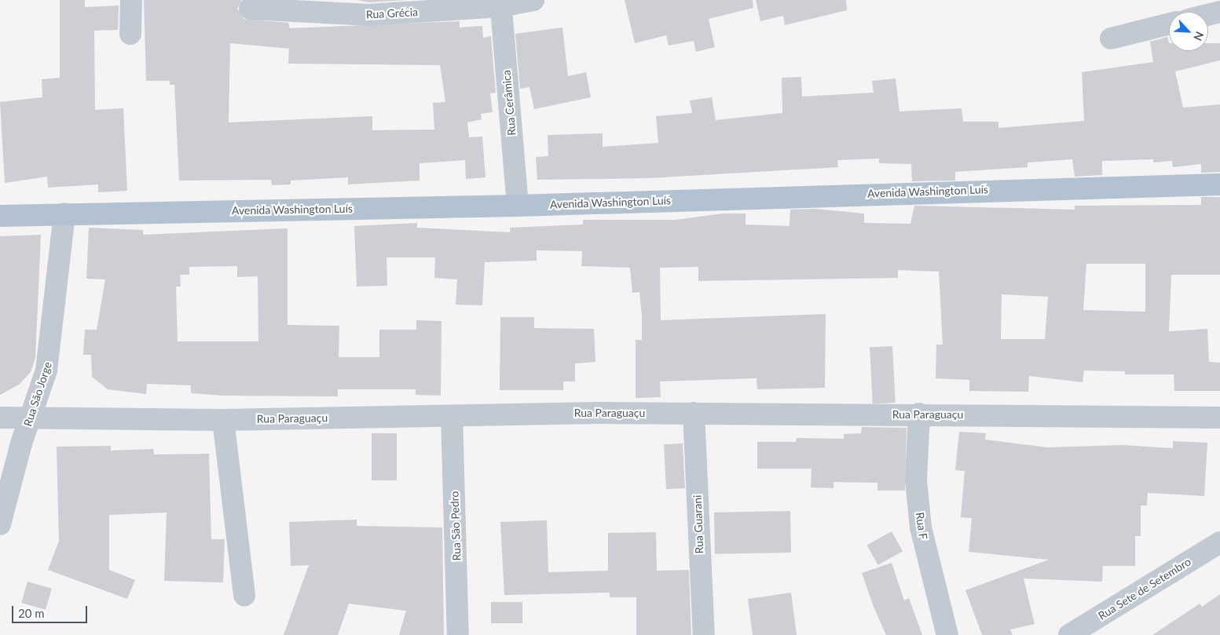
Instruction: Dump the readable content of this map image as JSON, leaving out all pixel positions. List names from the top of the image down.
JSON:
{
  "streets": {
    "main road": ["Avenida Washington Luís"],
    "street": [
      "Rua Grécia",
      "Rua Cerâmica",
      "Rua São Jorge",
      "Rua Paraguaçu",
      "Rua Guarani",
      "Rua São Pedro",
      "Rua F",
      "Rua Sete de Setembro"
    ]
  },
  "crossings": [
    ["Rua Grécia", "Rua Cerâmica"],
    ["Rua Cerâmica", "Avenida Washington Luís"],
    ["Avenida Washington Luís", "Rua São Jorge"],
    ["Rua São Jorge", "Rua Paraguaçu"],
    ["Rua Paraguaçu", "Rua Guarani"],
    ["Rua Paraguaçu", "Rua São Pedro"],
    ["Rua Paraguaçu", "Rua F"]
  ],
  "scale_bar": "20 m",
  "north": "bottom right"
}
